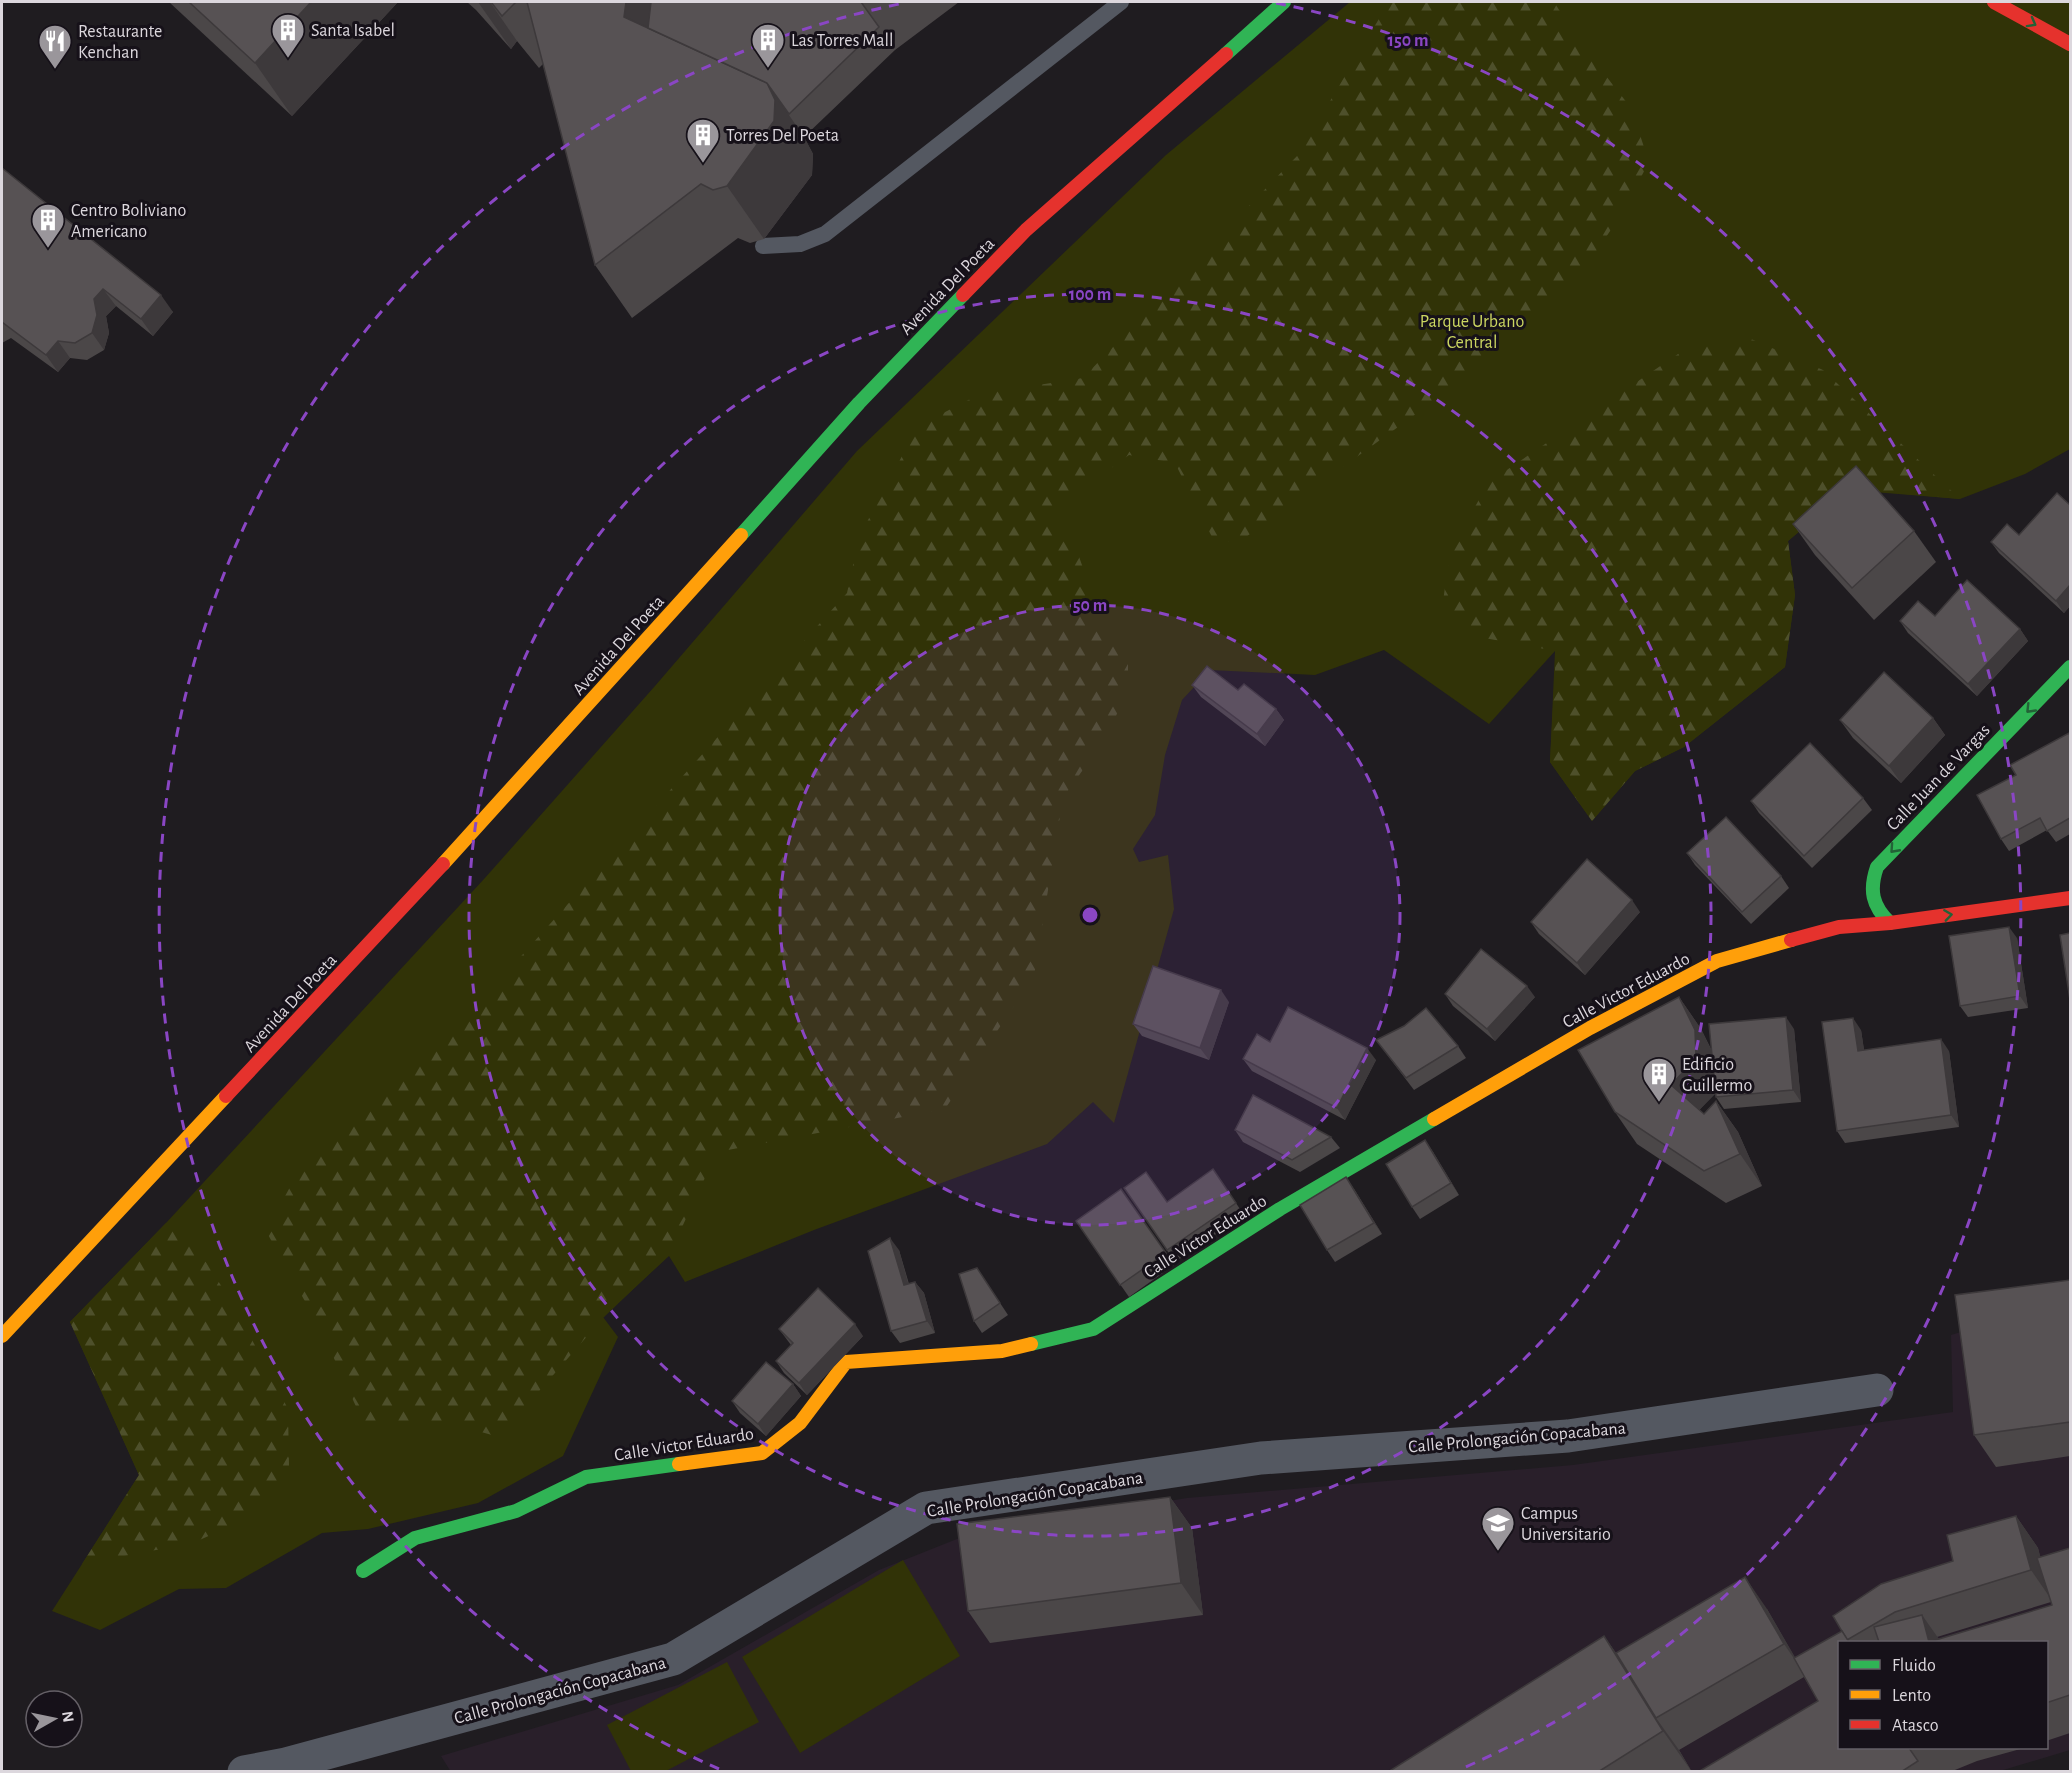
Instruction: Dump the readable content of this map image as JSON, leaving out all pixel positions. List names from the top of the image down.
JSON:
{
  "streets": {
    "main road": ["Avenida Del Poeta", "Calle Juan de Vargas", "Calle Victor Eduardo"],
    "street": ["Calle Prolongación Copacabana"]
  },
  "crossings": [
    ["Calle Juan de Vargas", "Calle Victor Eduardo"]
  ],
  "one_way": ["Calle Juan de Vargas"],
  "parks": ["Parque Urbano Central"],
  "places": {
    "building": [
      "Santa Isabel",
      "Las Torres Mall",
      "Torres Del Poeta",
      "Centro Boliviano Americano",
      "Edificio Guillermo"
    ],
    "restaurant": ["Restaurante Kenchan"],
    "school or university": ["Campus Universitario"]
  },
  "legend": ["Fluido", "Lento", "Atasco"],
  "north": "right",
  "rings": ["150 m", "100 m", "50 m"]
}
